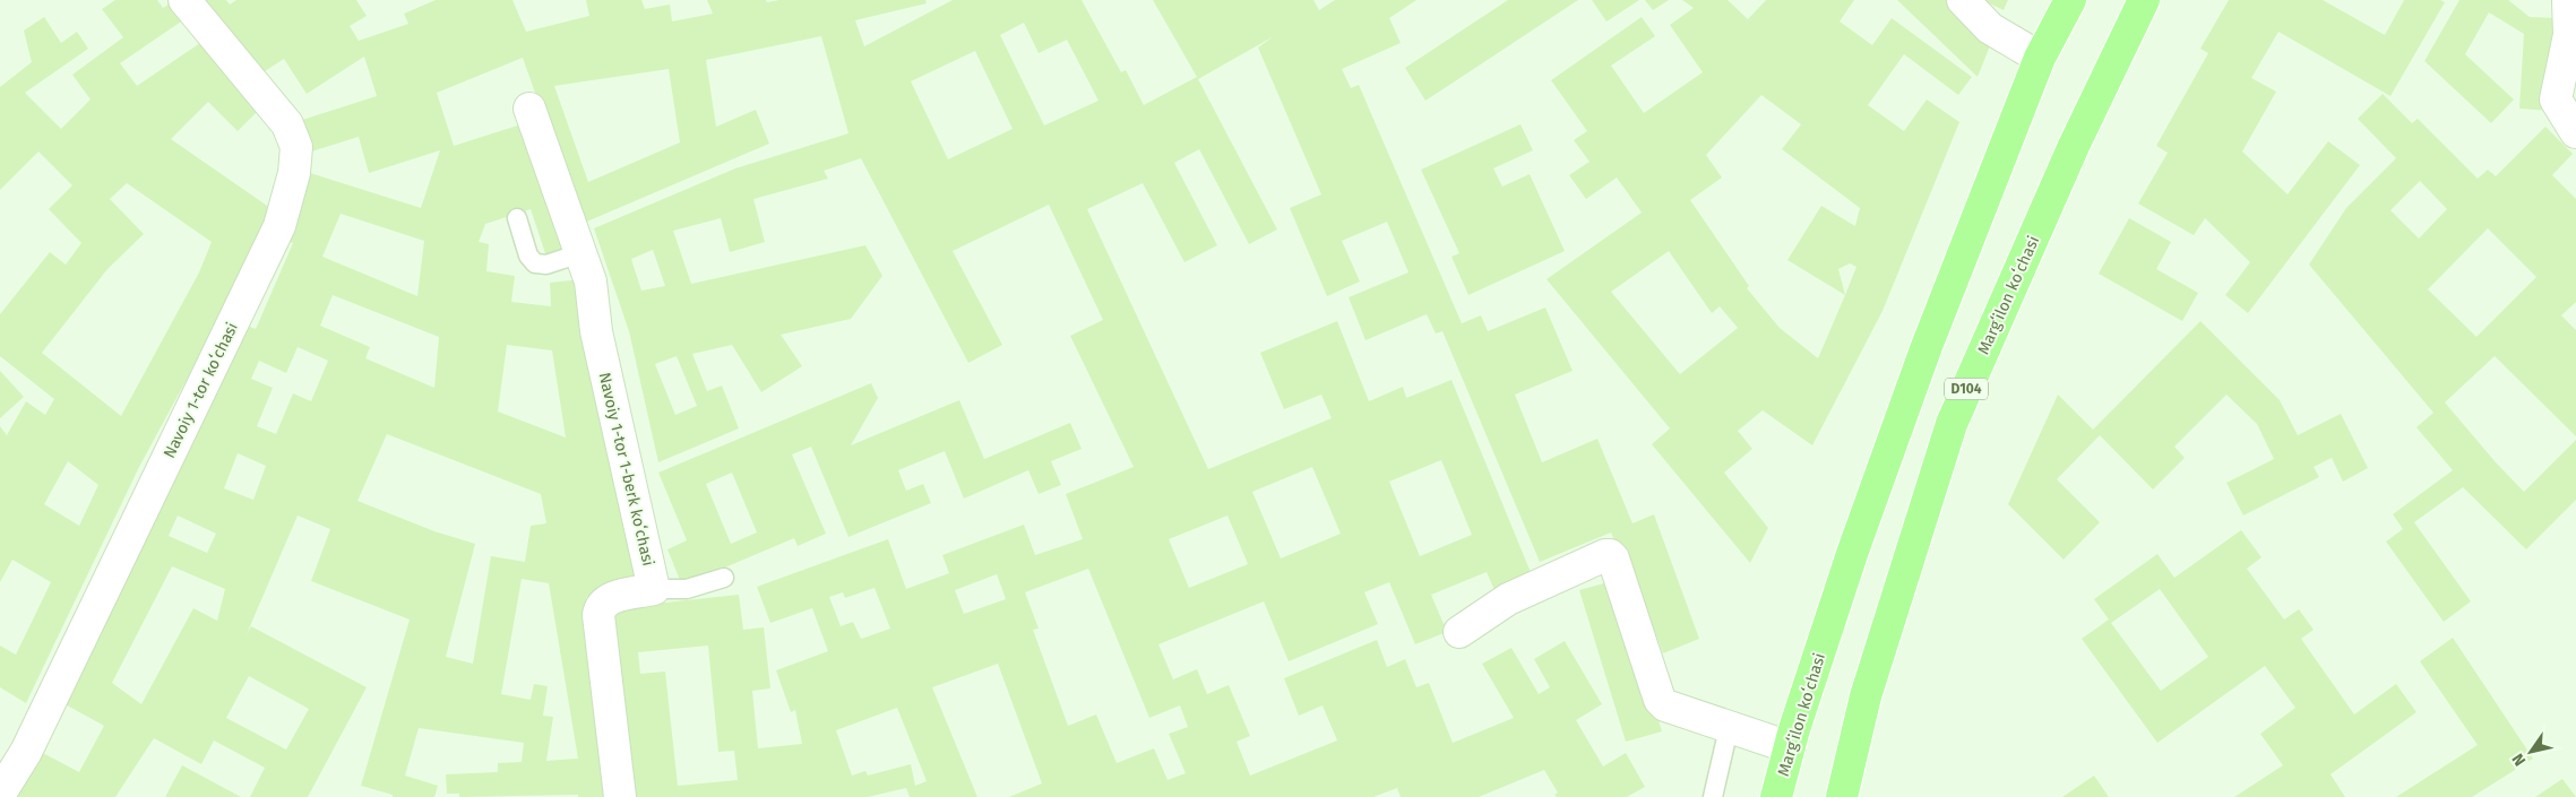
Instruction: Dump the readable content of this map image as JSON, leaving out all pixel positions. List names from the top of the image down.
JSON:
{
  "streets": {
    "main road": ["Margʻilon koʻchasi", "D104"],
    "street": ["Navoiy 1-tor koʻchasi", "Navoiy 1-tor 1-berk koʻchasi"]
  },
  "north": "bottom left"
}
